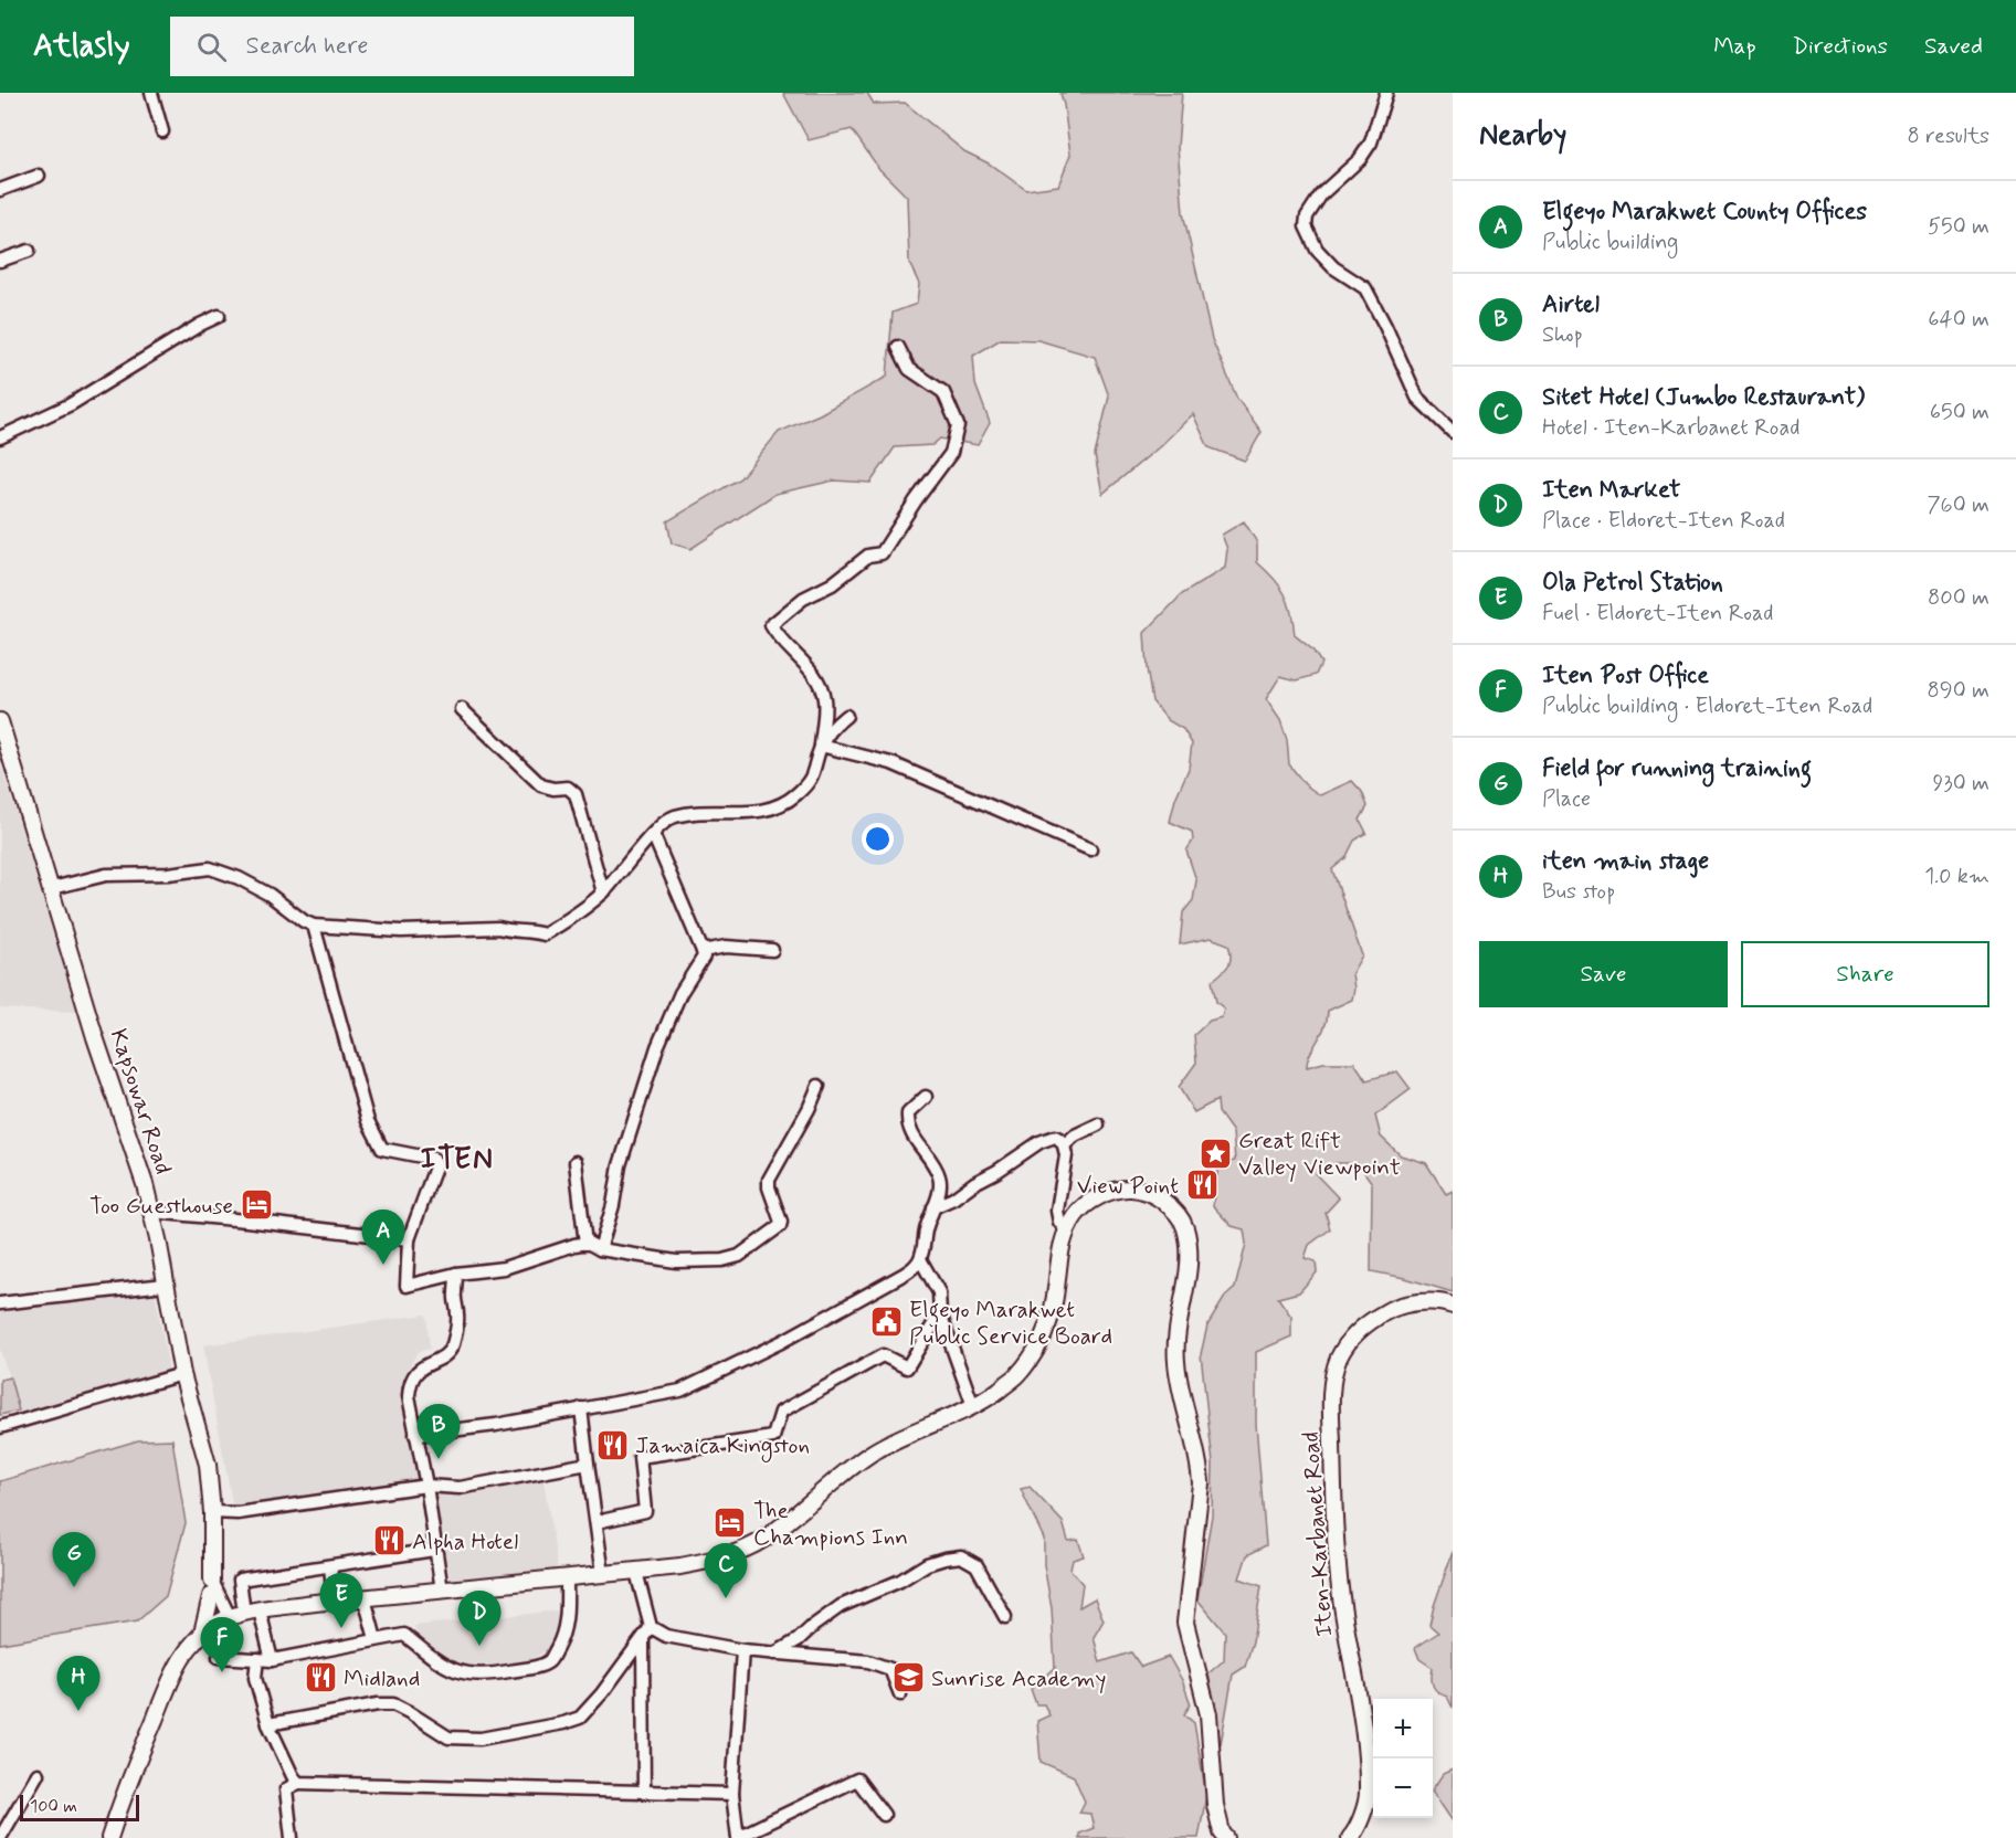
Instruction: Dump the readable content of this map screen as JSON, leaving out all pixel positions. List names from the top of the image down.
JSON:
{
  "streets": {
    "main road": ["Kapsowar Road", "Iten-Karbanet Road"]
  },
  "districts": ["ITEN"],
  "places": {
    "place": ["Great Rift Valley Viewpoint"],
    "restaurant": [
      "View Point",
      "Jamaica Kingston",
      "Alpha Hotel",
      "Midland"
    ],
    "hotel": ["Too Guesthouse", "The Champions Inn"],
    "public building": ["Elgeyo Marakwet Public Service Board"],
    "school or university": ["Sunrise Academy"]
  },
  "scale_bar": "100 m",
  "page": {
    "header": "Atlasly",
    "search": "Search here",
    "nav": ["Map", "Directions", "Saved"],
    "heading": ["Nearby", "8 results"],
    "list": [
      {
        "mark": "A",
        "name": "Elgeyo Marakwet County Offices",
        "note": "Public building",
        "value": "550 m"
      },
      {
        "mark": "B",
        "name": "Airtel",
        "note": "Shop",
        "value": "640 m"
      },
      {
        "mark": "C",
        "name": "Sitet Hotel (Jumbo Restaurant)",
        "note": "Hotel · Iten-Karbanet Road",
        "value": "650 m"
      },
      {
        "mark": "D",
        "name": "Iten Market",
        "note": "Place · Eldoret-Iten Road",
        "value": "760 m"
      },
      {
        "mark": "E",
        "name": "Ola Petrol Station",
        "note": "Fuel · Eldoret-Iten Road",
        "value": "800 m"
      },
      {
        "mark": "F",
        "name": "Iten Post Office",
        "note": "Public building · Eldoret-Iten Road",
        "value": "890 m"
      },
      {
        "mark": "G",
        "name": "Field for running training",
        "note": "Place",
        "value": "930 m"
      },
      {
        "mark": "H",
        "name": "iten main stage",
        "note": "Bus stop",
        "value": "1.0 km"
      }
    ],
    "buttons": ["Save", "Share"],
    "pins": [
      "A",
      "B",
      "G",
      "C",
      "E",
      "D",
      "F",
      "H"
    ],
    "map_buttons": ["+", "−"],
    "scale": "100 m"
  }
}
